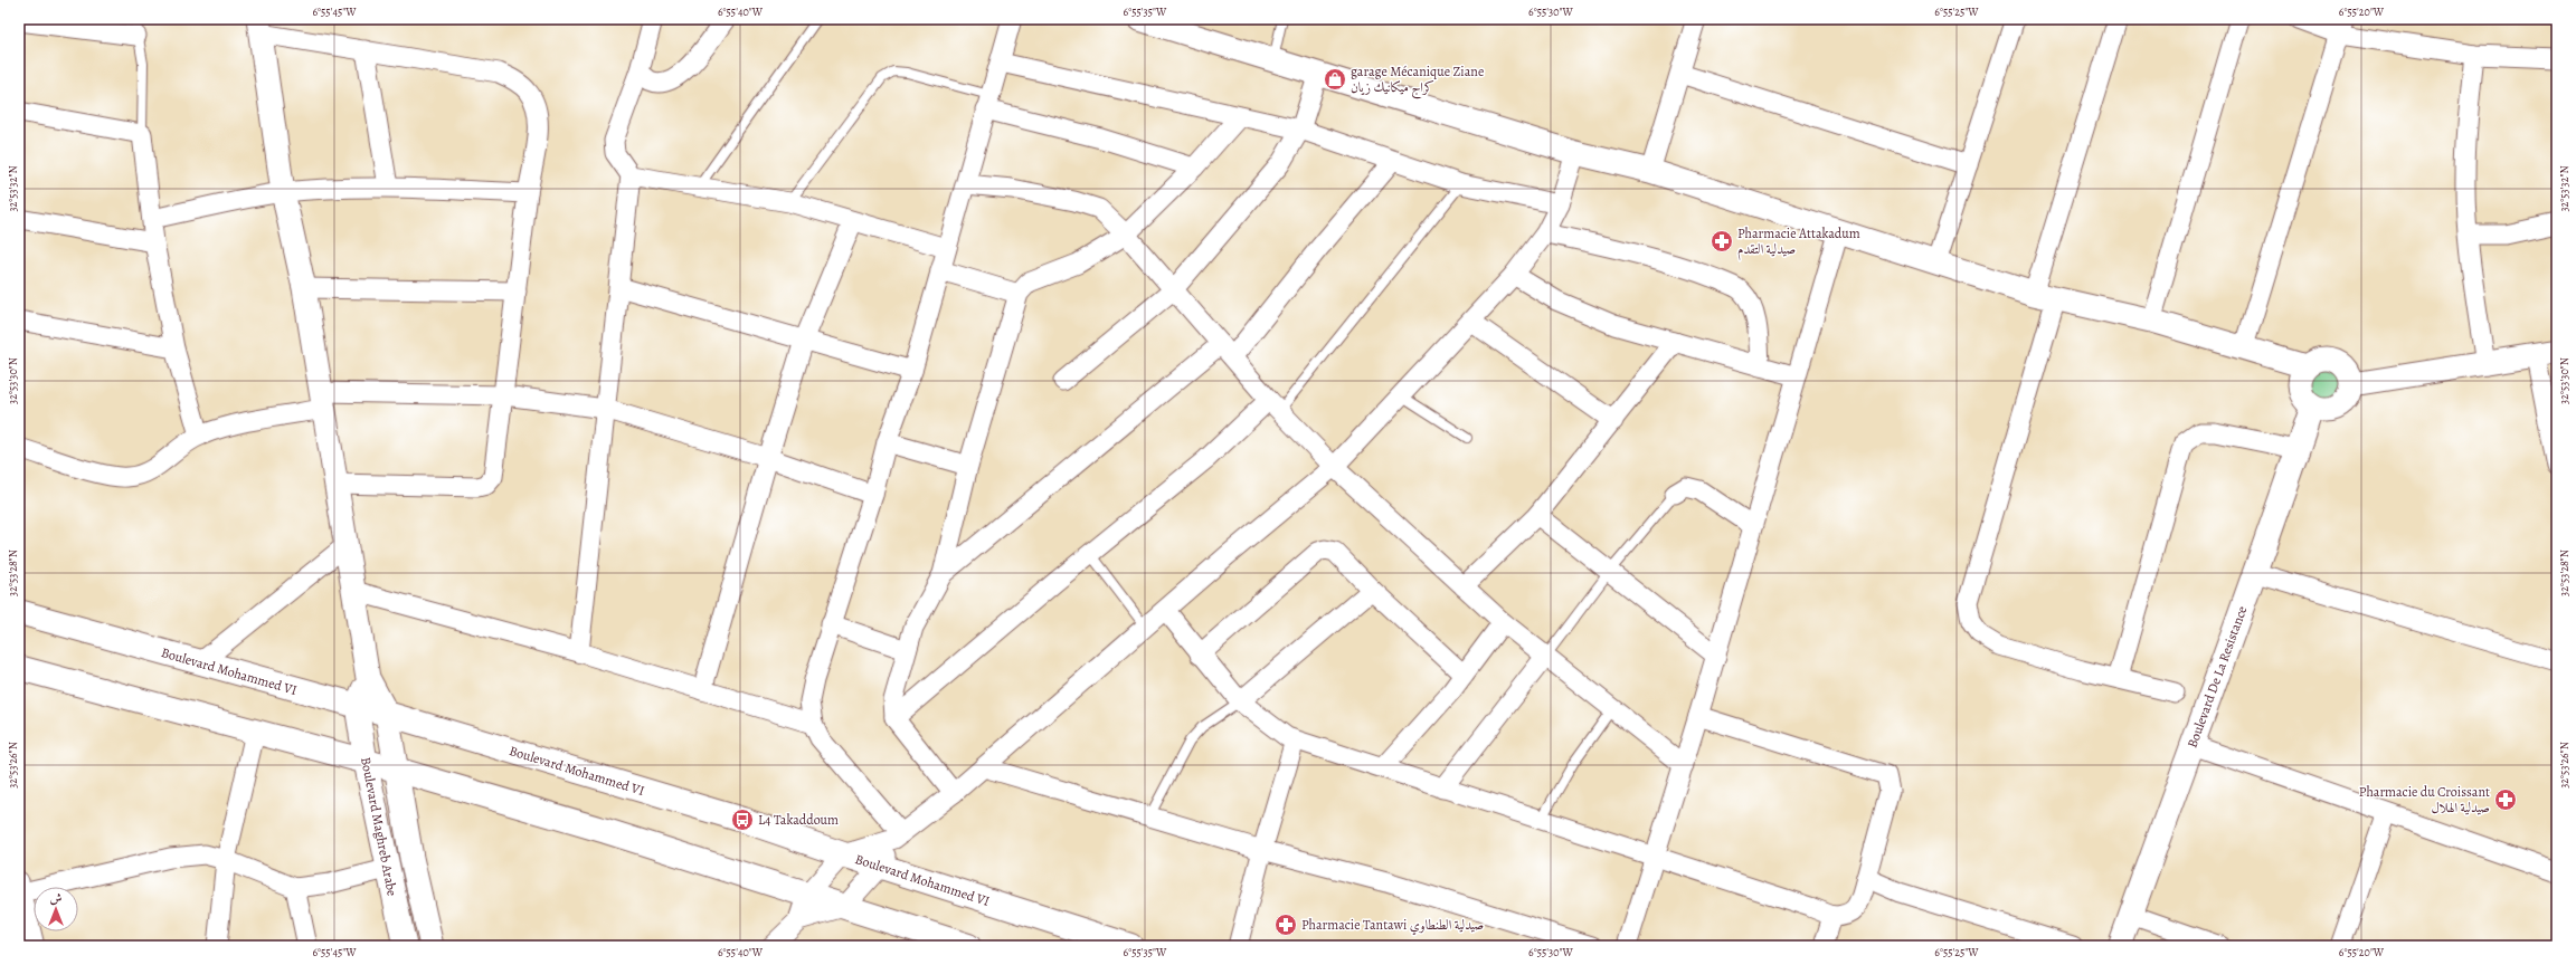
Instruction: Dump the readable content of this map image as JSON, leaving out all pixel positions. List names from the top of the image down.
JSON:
{
  "streets": {
    "main road": ["Boulevard Mohammed VI"],
    "street": ["Boulevard De La Resistance", "Boulevard Maghreb Arabe"]
  },
  "crossings": [
    ["Boulevard Mohammed VI", "Boulevard Maghreb Arabe"]
  ],
  "places": {
    "shop": ["garage Mécanique Ziane كراج ميكانيك زيان"],
    "pharmacy": ["Pharmacie Attakadum صيدلية التقدم", "Pharmacie du Croissant صيدلية الهلال", "Pharmacie Tantawi صيدلية الطنطاوي"],
    "bus stop": ["L4 Takaddoum"]
  },
  "north": "top",
  "coordinates": [
    "6°55'45\"W",
    "6°55'40\"W",
    "6°55'35\"W",
    "6°55'30\"W",
    "6°55'25\"W",
    "6°55'20\"W",
    "32°53'32\"N",
    "32°53'30\"N",
    "32°53'28\"N",
    "32°53'26\"N"
  ]
}
